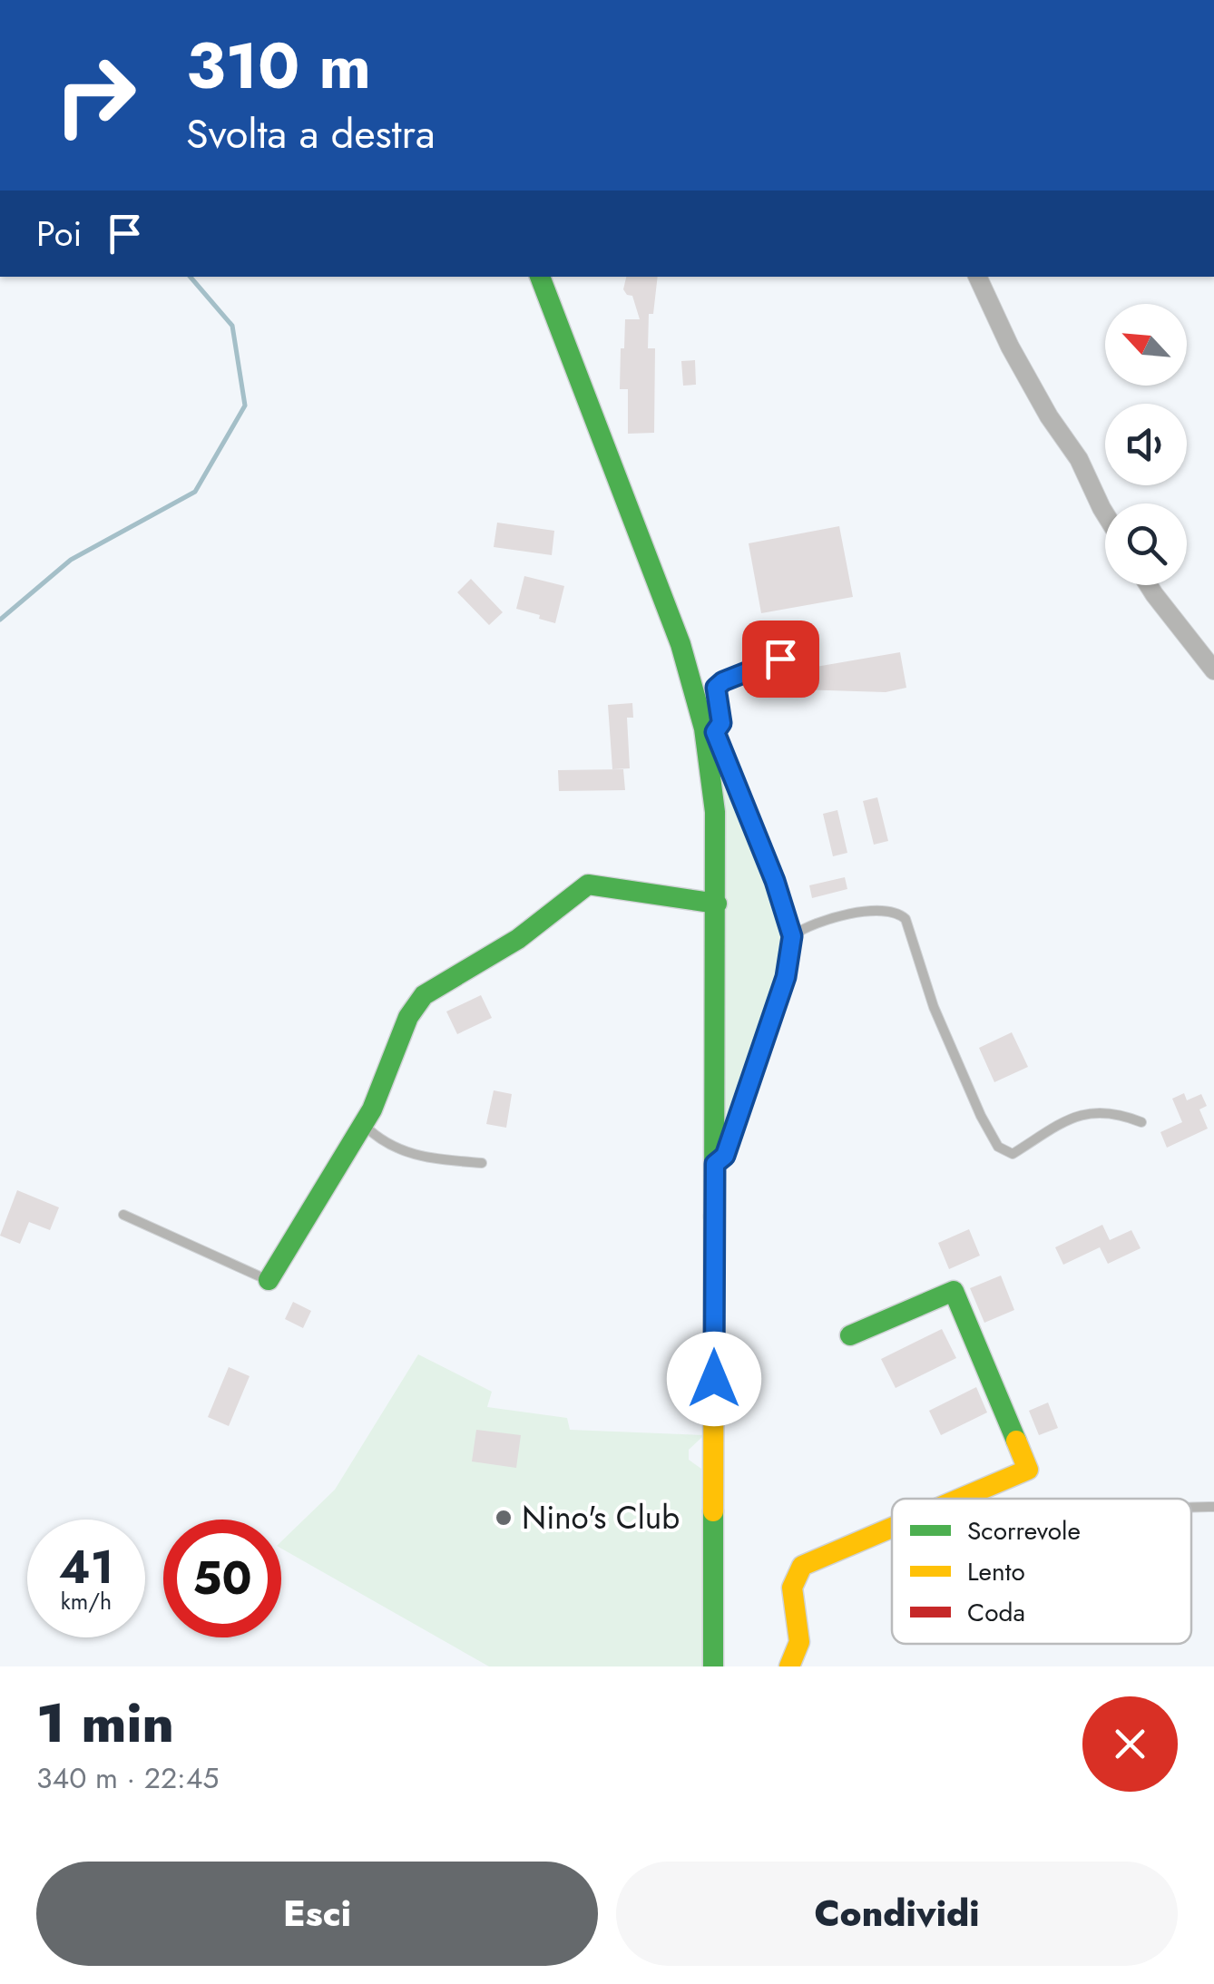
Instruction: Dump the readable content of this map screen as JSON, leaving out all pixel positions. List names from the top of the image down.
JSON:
{
  "places": ["Nino's Club"],
  "legend": ["Scorrevole", "Lento", "Coda"],
  "north": "top left",
  "page": {
    "turn": ["310 m", "Svolta a destra"],
    "then": "Poi",
    "speed": "41 km/h",
    "limit": "50",
    "heading": ["1 min", "340 m · 22:45"],
    "buttons": ["Esci", "Condividi"]
  }
}
